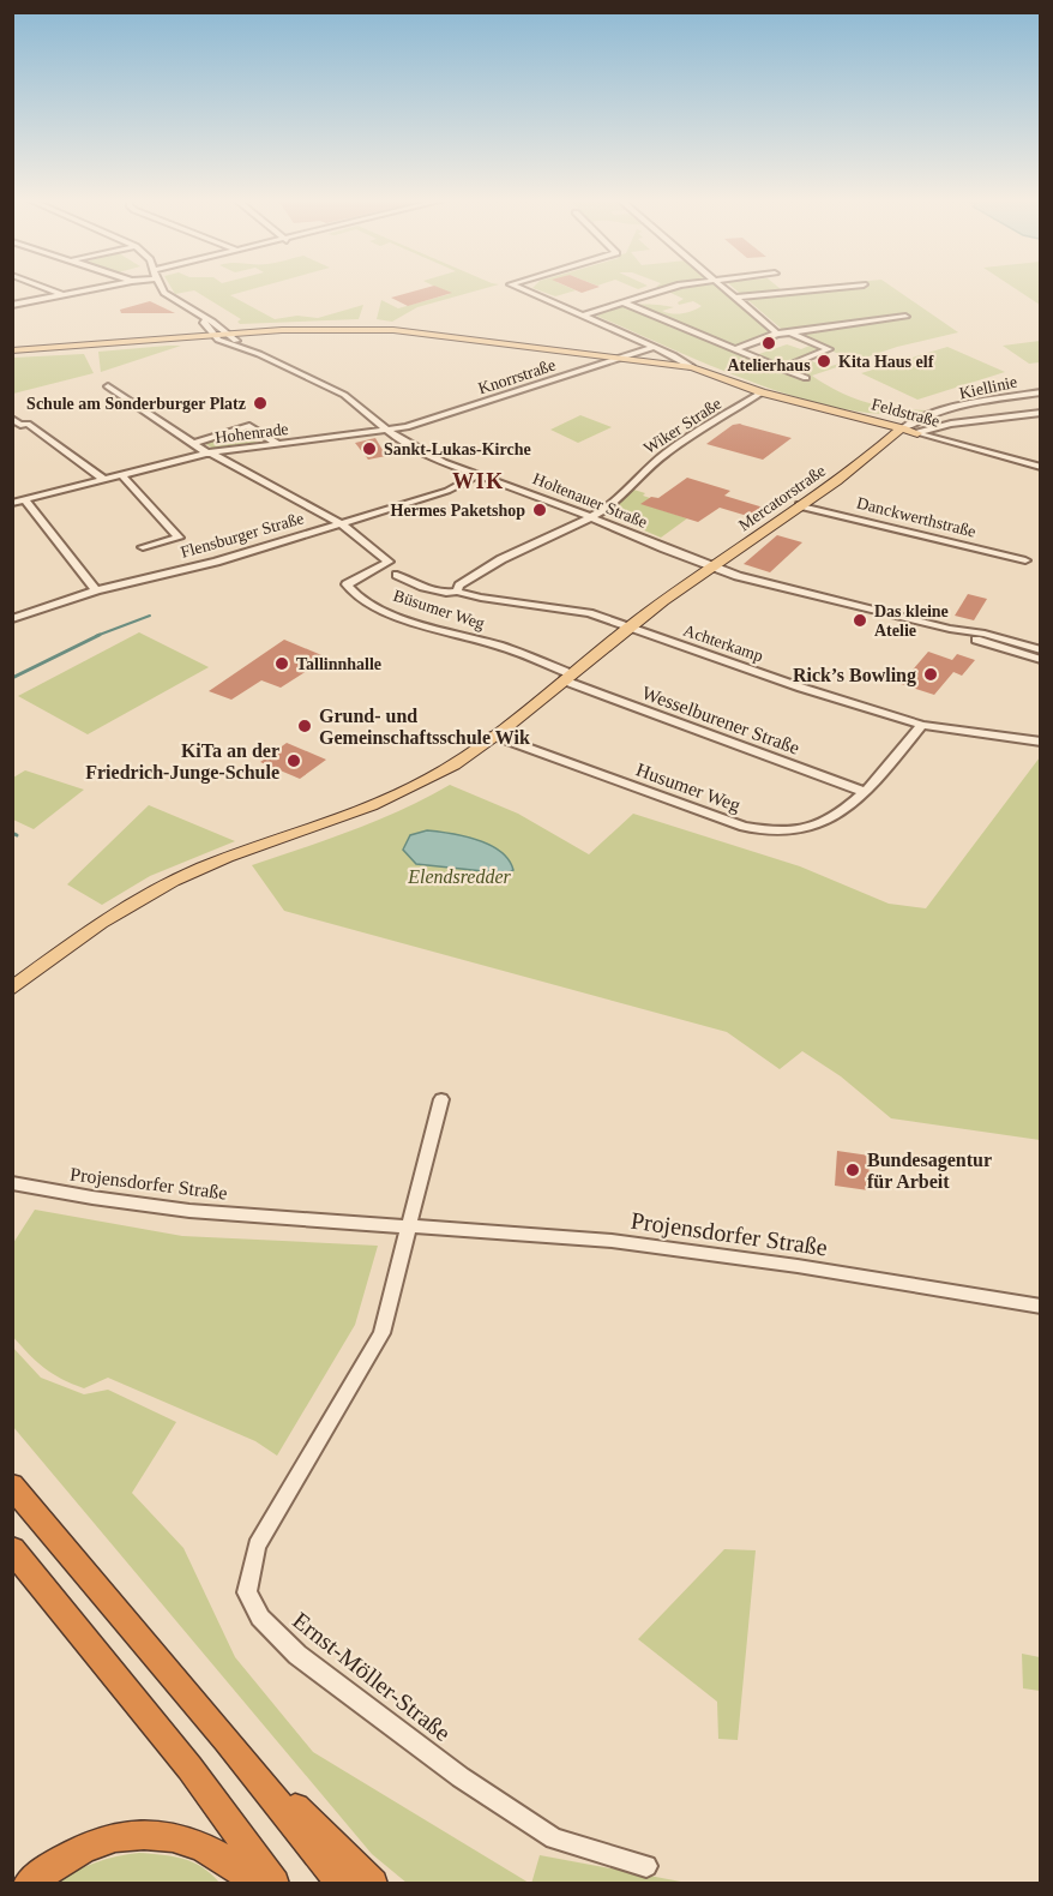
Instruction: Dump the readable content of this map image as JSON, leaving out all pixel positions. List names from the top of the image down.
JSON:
{
  "streets": {
    "main road": ["Feldstraße", "Mercatorstraße"],
    "street": [
      "Knorrstraße",
      "Kiellinie",
      "Wiker Straße",
      "Hohenrade",
      "Holtenauer Straße",
      "Danckwerthstraße",
      "Flensburger Straße",
      "Büsumer Weg",
      "Achterkamp",
      "Wesselburener Straße",
      "Husumer Weg",
      "Projensdorfer Straße",
      "Ernst-Möller-Straße"
    ]
  },
  "crossings": [
    ["Knorrstraße", "Feldstraße"],
    ["Knorrstraße", "Hohenrade"],
    ["Knorrstraße", "Holtenauer Straße"],
    ["Kiellinie", "Feldstraße"],
    ["Kiellinie", "Mercatorstraße"],
    ["Feldstraße", "Wiker Straße"],
    ["Feldstraße", "Mercatorstraße"],
    ["Feldstraße", "Holtenauer Straße"],
    ["Wiker Straße", "Holtenauer Straße"],
    ["Wiker Straße", "Achterkamp"],
    ["Hohenrade", "Holtenauer Straße"],
    ["Mercatorstraße", "Holtenauer Straße"],
    ["Mercatorstraße", "Danckwerthstraße"],
    ["Holtenauer Straße", "Flensburger Straße"],
    ["Flensburger Straße", "Büsumer Weg"],
    ["Büsumer Weg", "Wesselburener Straße"],
    ["Achterkamp", "Husumer Weg"],
    ["Wesselburener Straße", "Husumer Weg"],
    ["Projensdorfer Straße", "Ernst-Möller-Straße"]
  ],
  "districts": ["WIK"],
  "parks": ["Elendsredder"],
  "places": [
    "Atelierhaus",
    "Kita Haus elf",
    "Schule am Sonderburger Platz",
    "Sankt-Lukas-Kirche",
    "Hermes Paketshop",
    "Das kleine Atelie",
    "Tallinnhalle",
    "Rick’s Bowling",
    "Grund- und Gemeinschaftsschule Wik",
    "KiTa an der Friedrich-Junge-Schule",
    "Bundesagentur für Arbeit"
  ]
}
